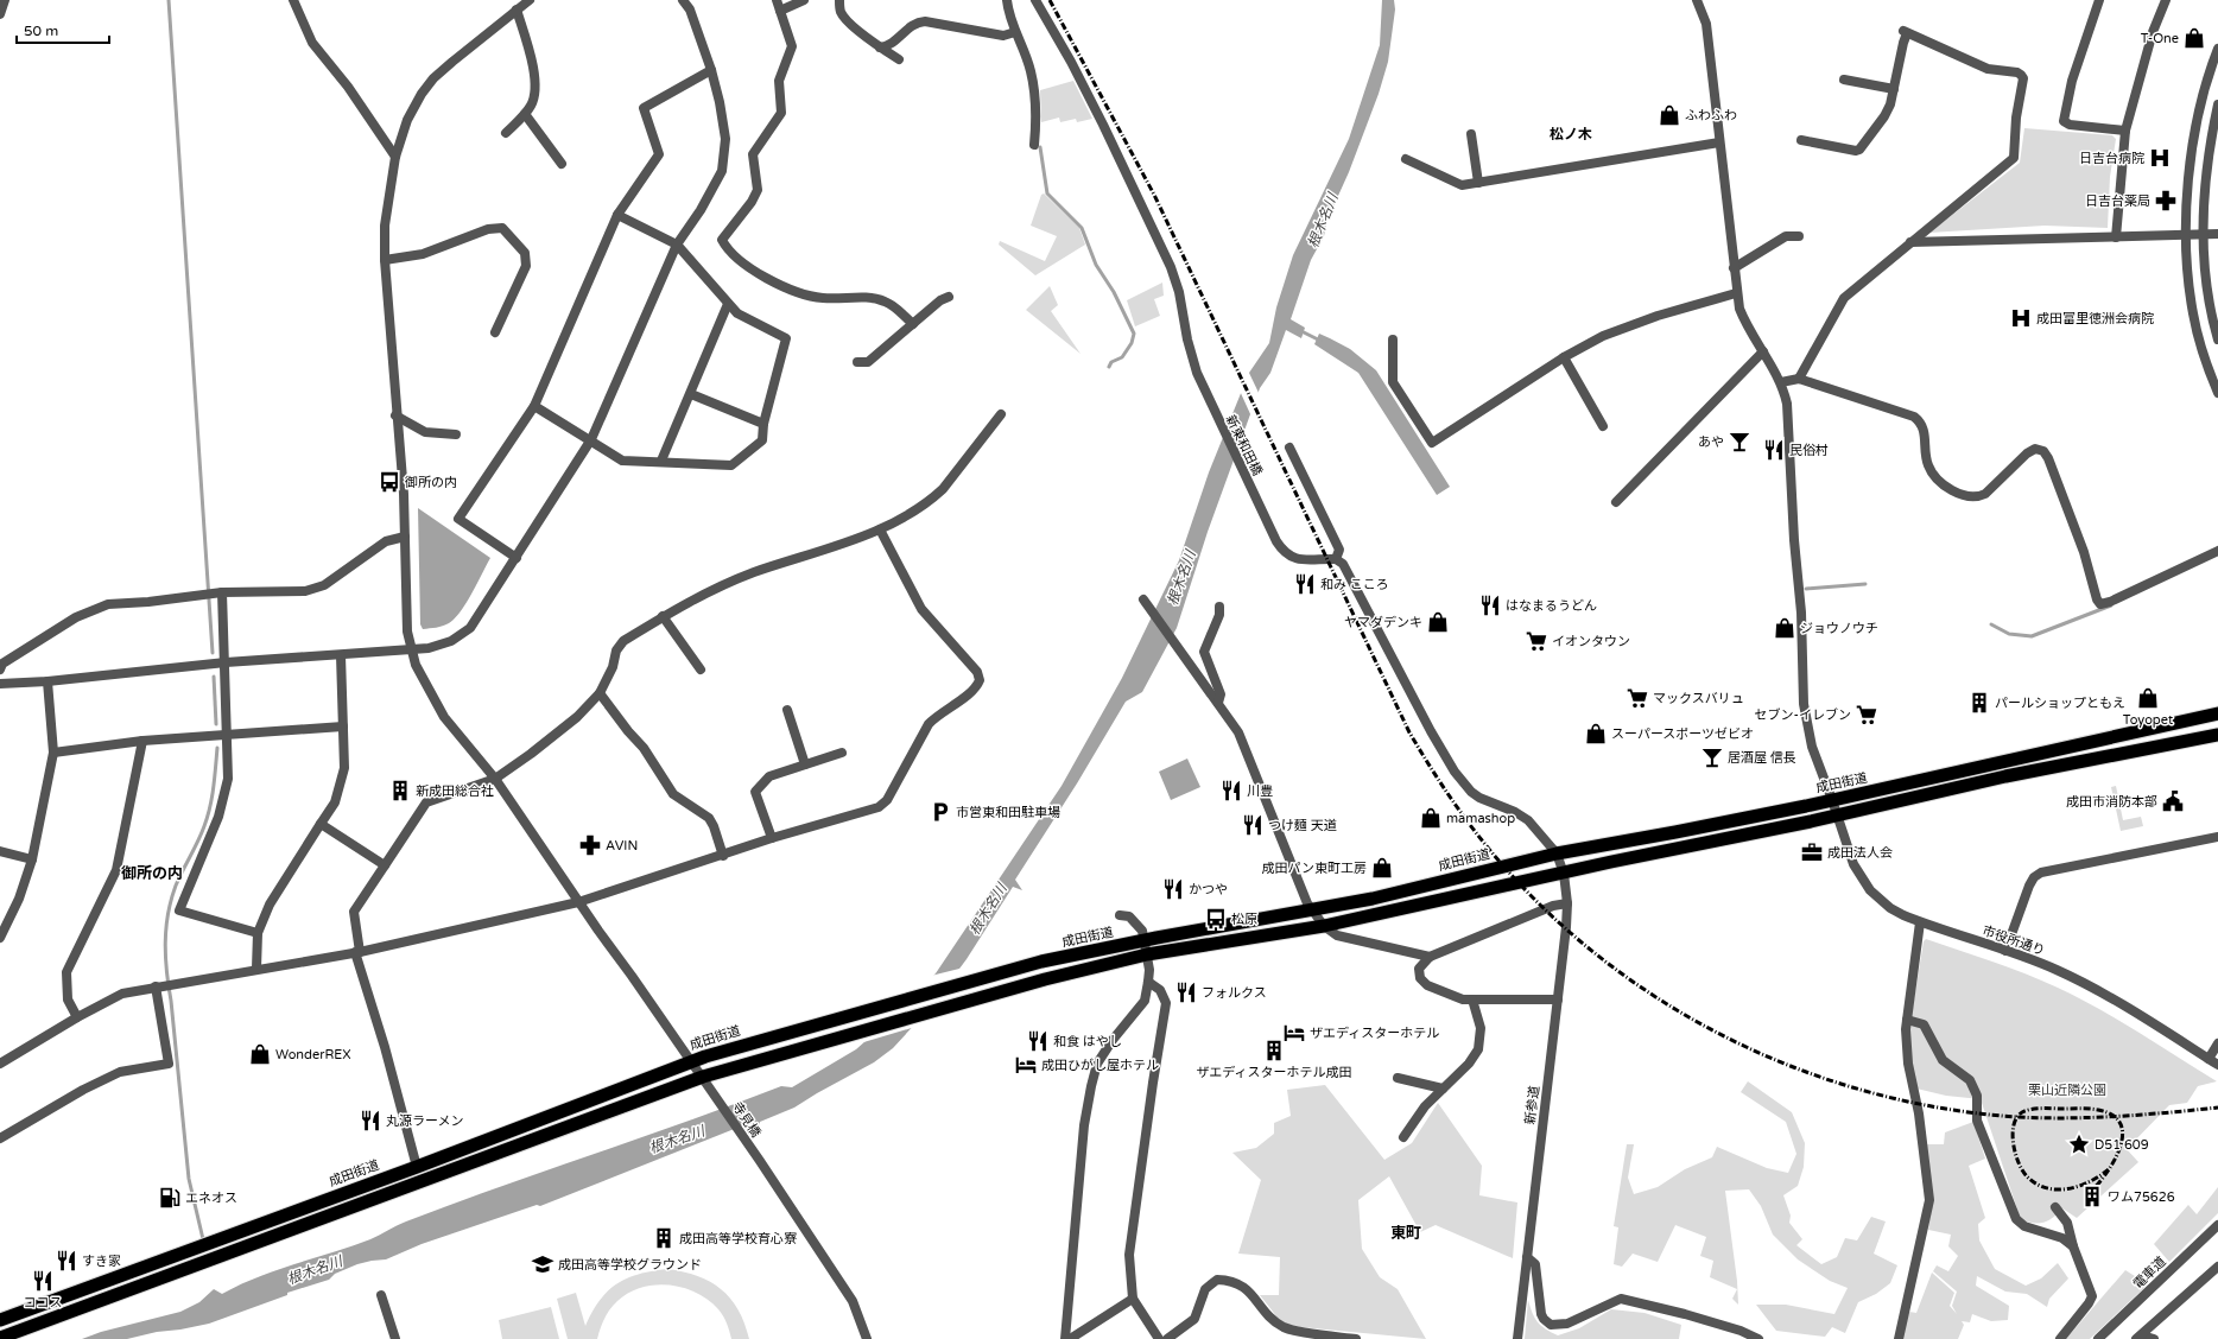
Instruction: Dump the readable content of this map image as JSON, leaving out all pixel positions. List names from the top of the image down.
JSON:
{
  "streets": {
    "highway": ["成田街道"],
    "street": [
      "新東和田橋",
      "市役所通り",
      "新参道",
      "寺見橋",
      "電車道"
    ]
  },
  "crossings": [
    ["成田街道", "市役所通り"],
    ["成田街道", "新参道"],
    ["成田街道", "寺見橋"]
  ],
  "districts": ["松ノ木", "御所の内", "東町"],
  "water": ["根木名川"],
  "parks": ["栗山近隣公園"],
  "places": {
    "shop": [
      "T-One",
      "ふわふわ",
      "ヤマダデンキ",
      "ジョウノウチ",
      "Toyopet",
      "スーパースポーツゼビオ",
      "mamashop",
      "成田パン東町工房",
      "WonderREX"
    ],
    "hospital": ["日吉台病院", "成田富里徳洲会病院"],
    "pharmacy": ["日吉台薬局", "AVIN"],
    "bar": ["あや", "居酒屋 信長"],
    "restaurant": [
      "民俗村",
      "和み こころ",
      "はなまるうどん",
      "川豊",
      "つけ麵 天道",
      "かつや",
      "フォルクス",
      "和食 はやし",
      "丸源ラーメン",
      "すき家",
      "ココス"
    ],
    "bus stop": ["御所の内", "松原"],
    "supermarket": ["イオンタウン", "マックスバリュ", "セブン-イレブン"],
    "building": [
      "パールショップともえ",
      "新成田総合社",
      "ザエディスターホテル成田",
      "ワム75626",
      "成田高等学校育心寮"
    ],
    "public building": ["成田市消防本部"],
    "parking": ["市営東和田駐車場"],
    "office": ["成田法人会"],
    "hotel": ["ザエディスターホテル", "成田ひがし屋ホテル"],
    "place": ["D51 609"],
    "fuel station": ["エネオス"],
    "school or university": ["成田高等学校グラウンド"]
  },
  "scale_bar": "50 m"
}
